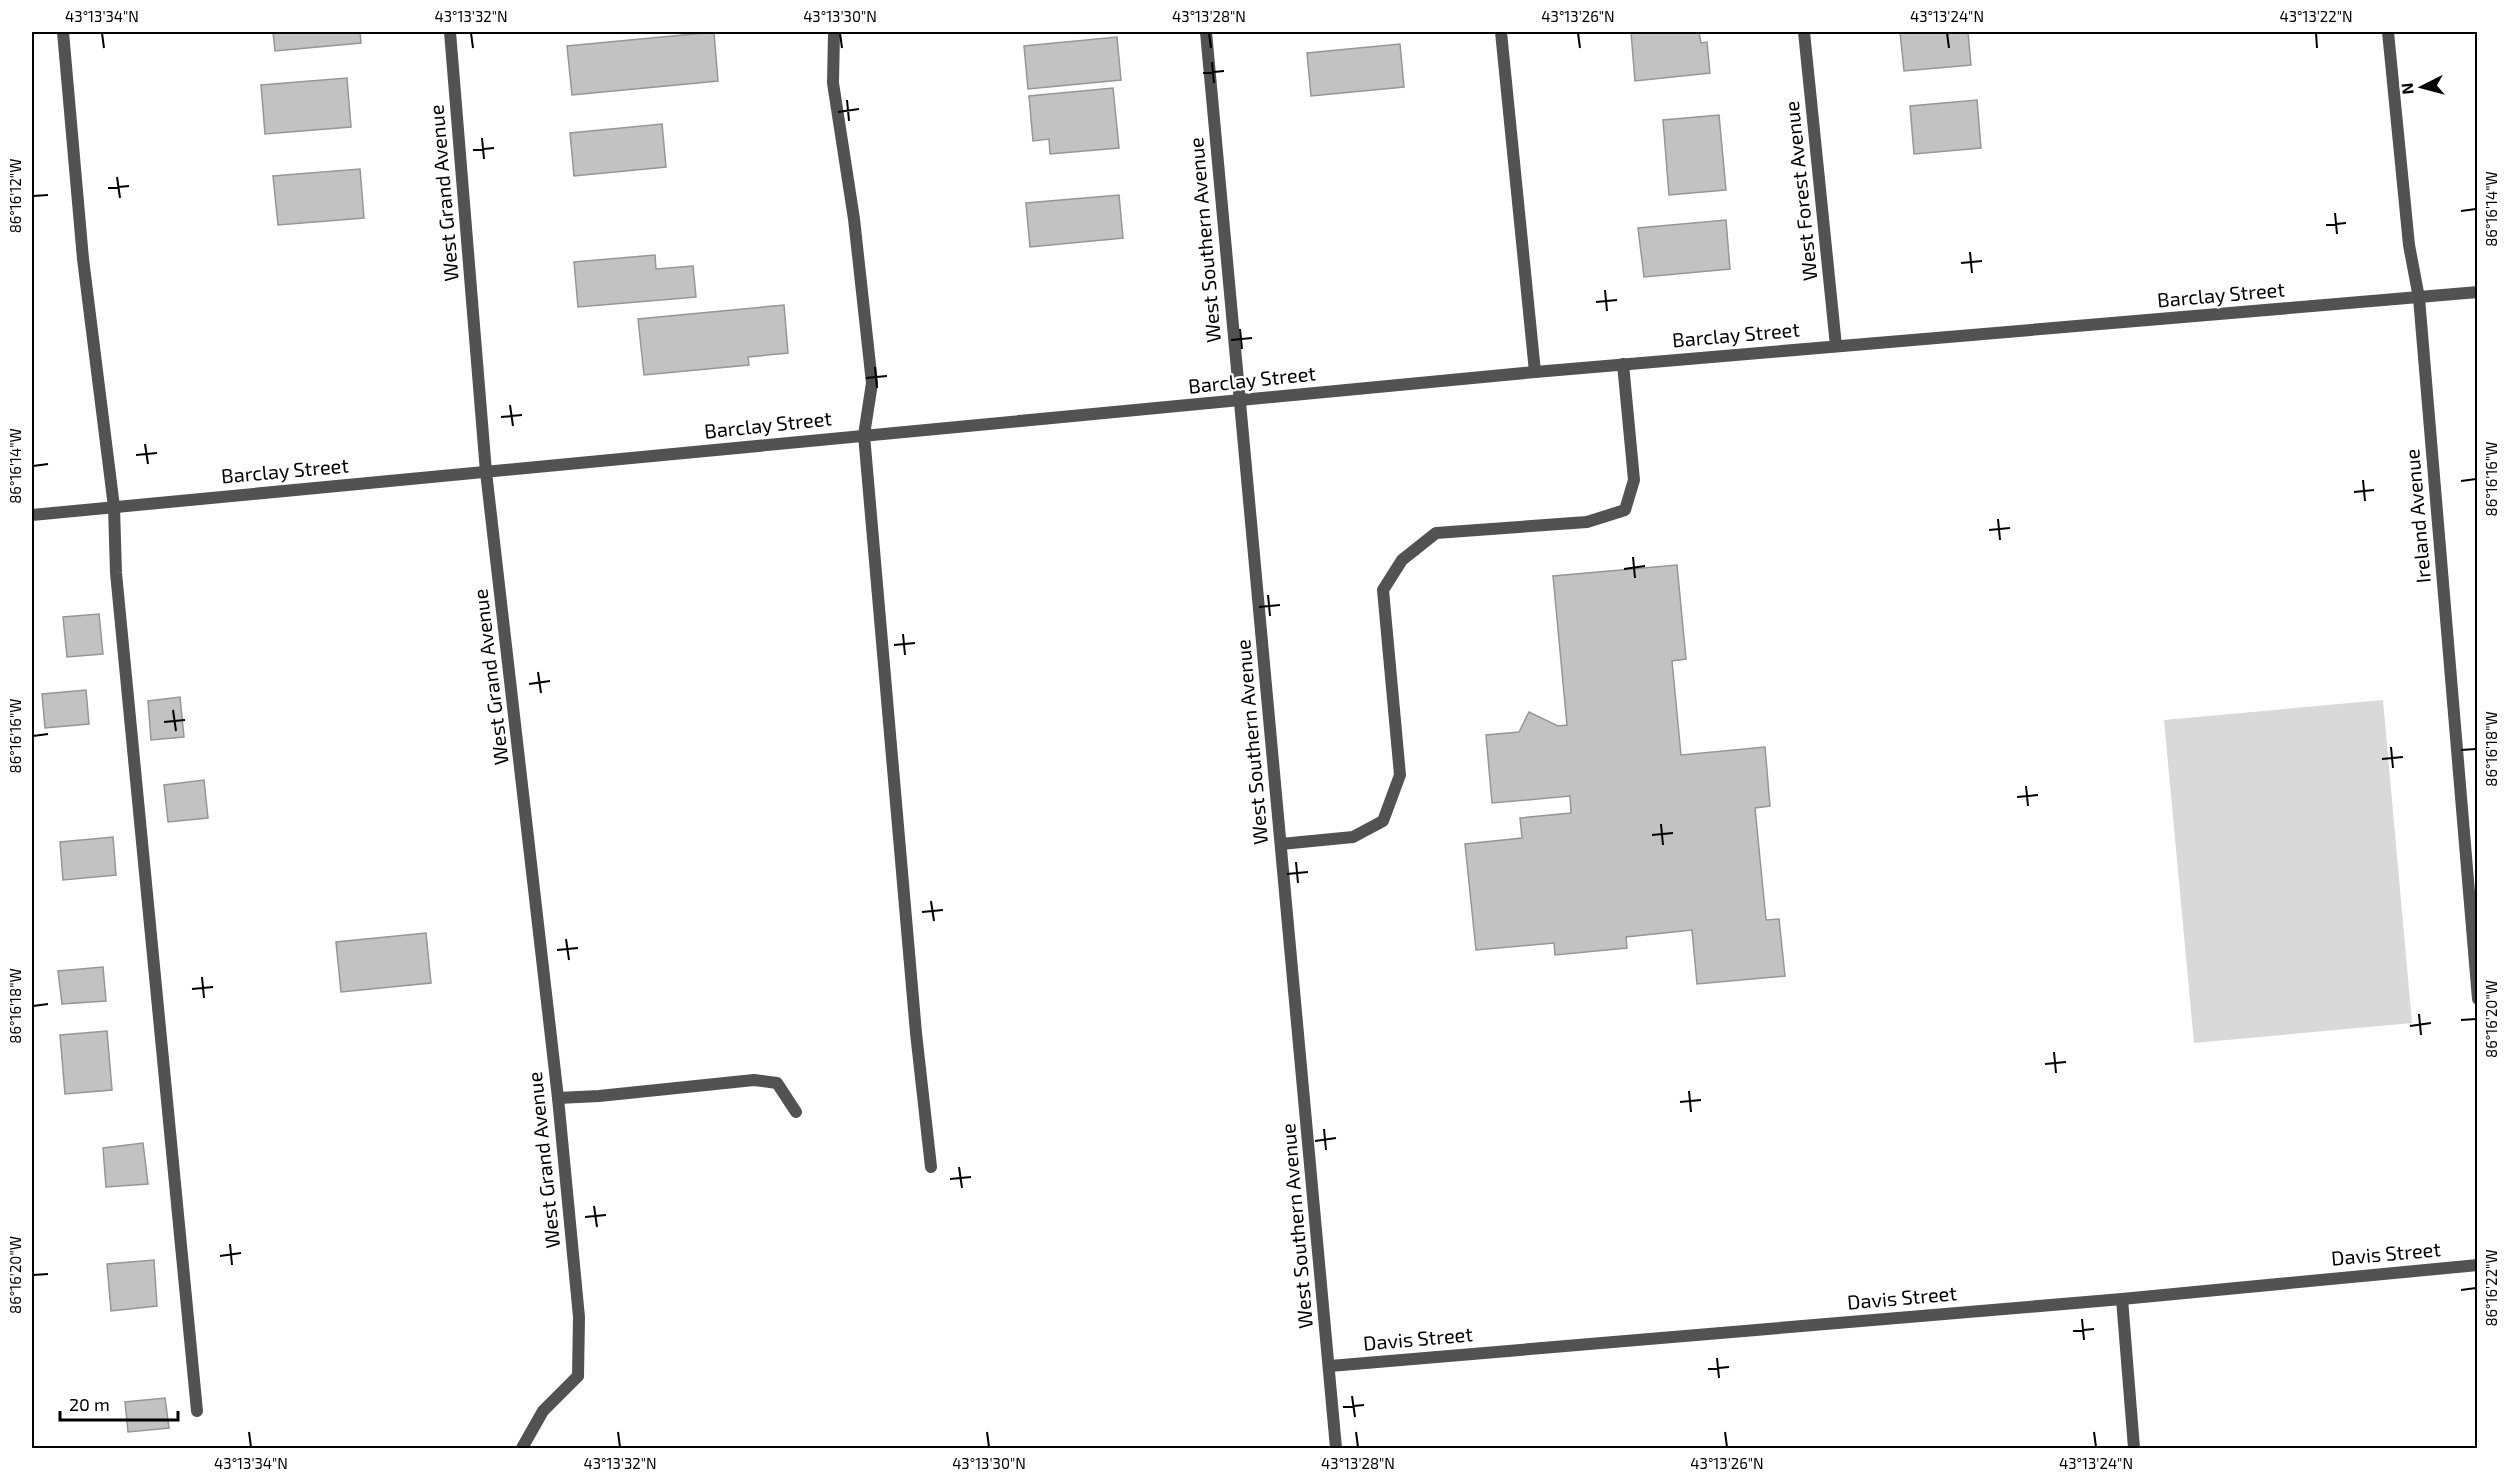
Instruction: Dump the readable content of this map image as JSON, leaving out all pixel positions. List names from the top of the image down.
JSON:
{
  "streets": {
    "street": [
      "West Forest Avenue",
      "West Grand Avenue",
      "West Southern Avenue",
      "Barclay Street",
      "Ireland Avenue",
      "Davis Street"
    ]
  },
  "crossings": [
    ["West Forest Avenue", "Barclay Street"],
    ["West Grand Avenue", "Barclay Street"],
    ["West Southern Avenue", "Barclay Street"],
    ["West Southern Avenue", "Davis Street"],
    ["Barclay Street", "Ireland Avenue"]
  ],
  "scale_bar": "20 m",
  "north": "left",
  "coordinates": [
    "43°13'34\"N",
    "43°13'32\"N",
    "43°13'30\"N",
    "43°13'28\"N",
    "43°13'26\"N",
    "43°13'24\"N",
    "43°13'22\"N",
    "86°16'12\"W",
    "86°16'14\"W",
    "86°16'16\"W",
    "86°16'18\"W",
    "86°16'20\"W",
    "86°16'22\"W"
  ]
}
